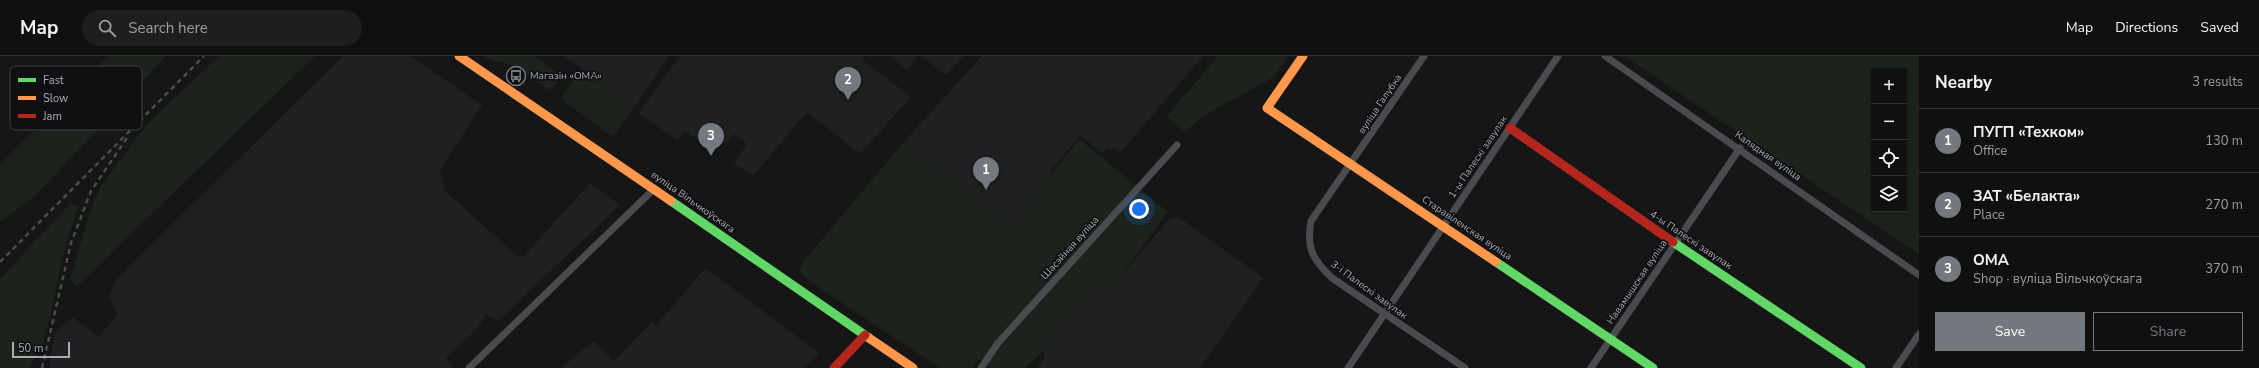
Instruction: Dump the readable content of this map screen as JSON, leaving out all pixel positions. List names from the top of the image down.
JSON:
{
  "streets": {
    "street": [
      "вуліца Галубка",
      "Калядная вуліца",
      "1-ы Палескі завулак",
      "вуліца Вільчкоўскага",
      "Старавіленская вуліца",
      "4-ы Палескі завулак",
      "Шасэйная вуліца",
      "Навамышская вуліца",
      "3-і Палескі завулак"
    ]
  },
  "crossings": [
    ["вуліца Галубка", "Старавіленская вуліца"],
    ["вуліца Галубка", "3-і Палескі завулак"],
    ["Калядная вуліца", "Навамышская вуліца"],
    ["1-ы Палескі завулак", "Старавіленская вуліца"],
    ["1-ы Палескі завулак", "4-ы Палескі завулак"],
    ["1-ы Палескі завулак", "3-і Палескі завулак"],
    ["Старавіленская вуліца", "Навамышская вуліца"],
    ["Старавіленская вуліца", "3-і Палескі завулак"],
    ["4-ы Палескі завулак", "Навамышская вуліца"]
  ],
  "places": {
    "bus stop": ["Магазін «ОМА»"]
  },
  "legend": ["Fast", "Slow", "Jam"],
  "scale_bar": "50 m",
  "page": {
    "header": "Map",
    "search": "Search here",
    "nav": ["Map", "Directions", "Saved"],
    "heading": ["Nearby", "3 results"],
    "pins": ["2", "3", "1"],
    "map_buttons": ["+", "−"],
    "list": [
      {
        "mark": "1",
        "name": "ПУГП «Техком»",
        "note": "Office",
        "value": "130 m"
      },
      {
        "mark": "2",
        "name": "ЗАТ «Белакта»",
        "note": "Place",
        "value": "270 m"
      },
      {
        "mark": "3",
        "name": "ОМА",
        "note": "Shop · вуліца Вільчкоўскага",
        "value": "370 m"
      }
    ],
    "buttons": ["Save", "Share"],
    "scale": "50 m"
  }
}
